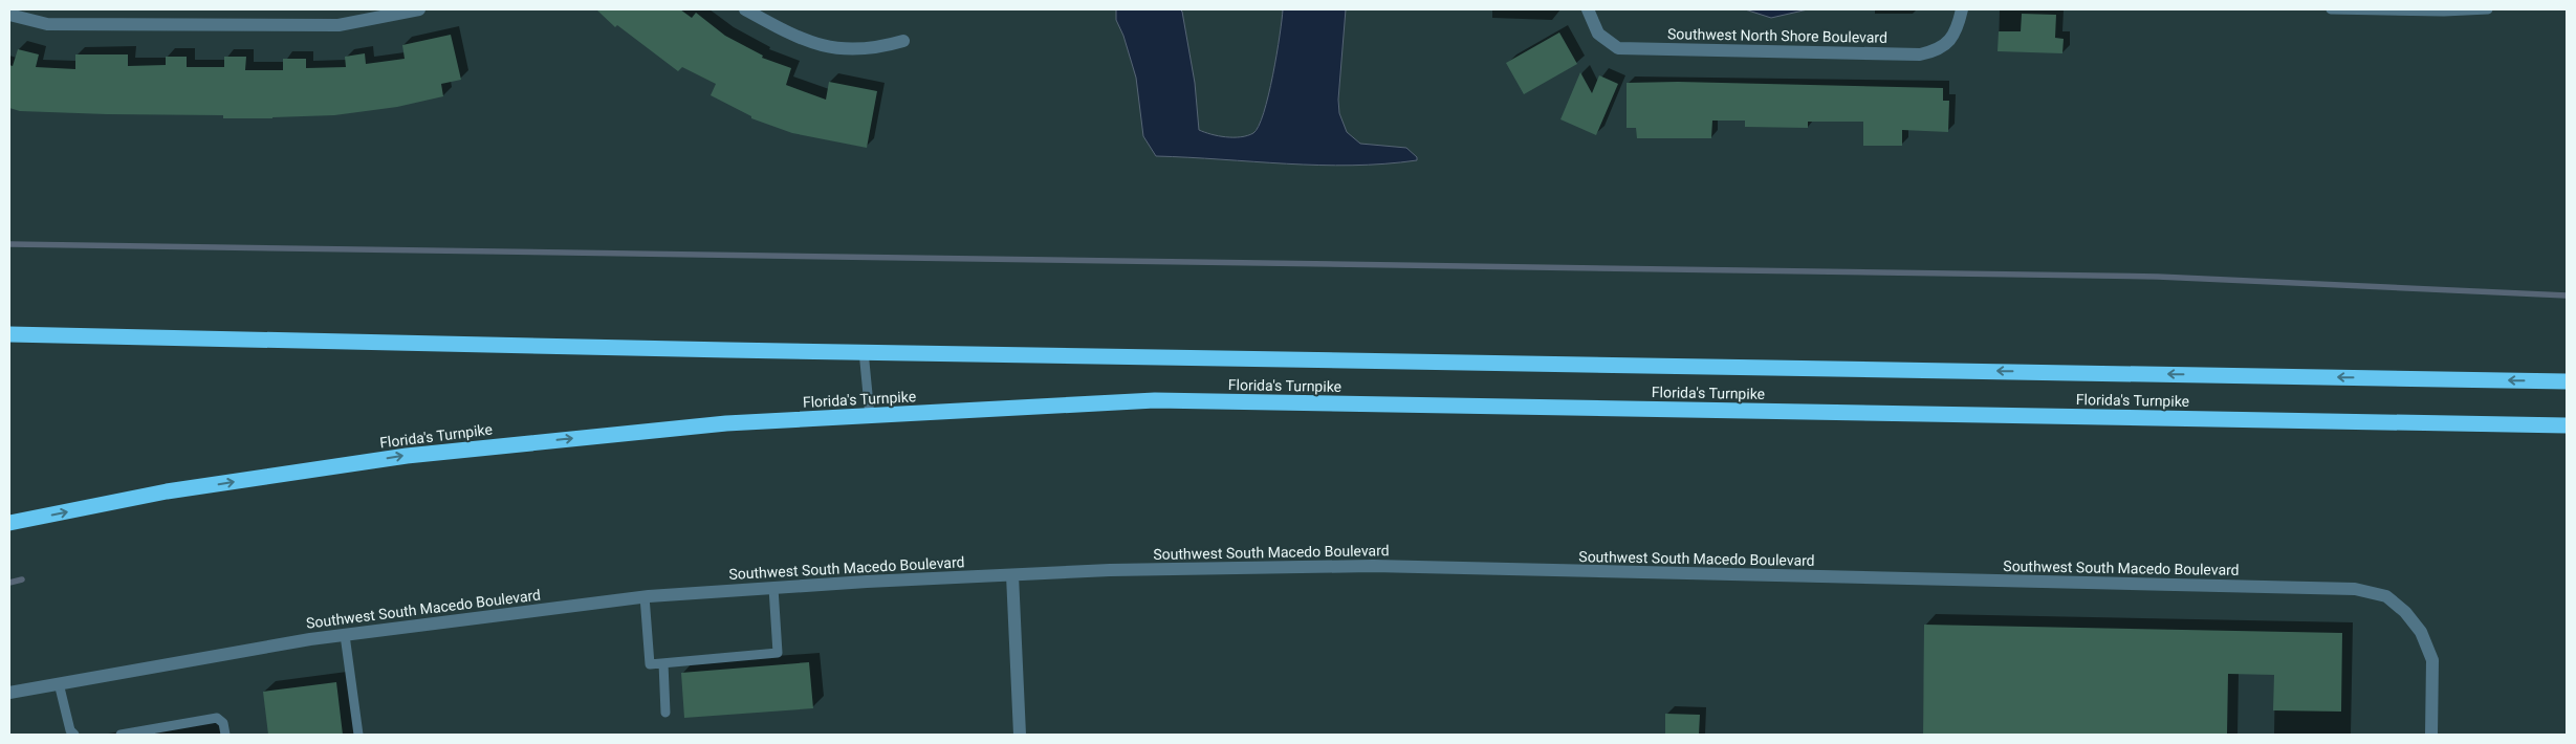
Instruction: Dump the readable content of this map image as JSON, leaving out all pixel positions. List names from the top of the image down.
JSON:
{
  "streets": {
    "highway": ["Florida's Turnpike"],
    "street": ["Southwest North Shore Boulevard", "Southwest South Macedo Boulevard"]
  }
}
